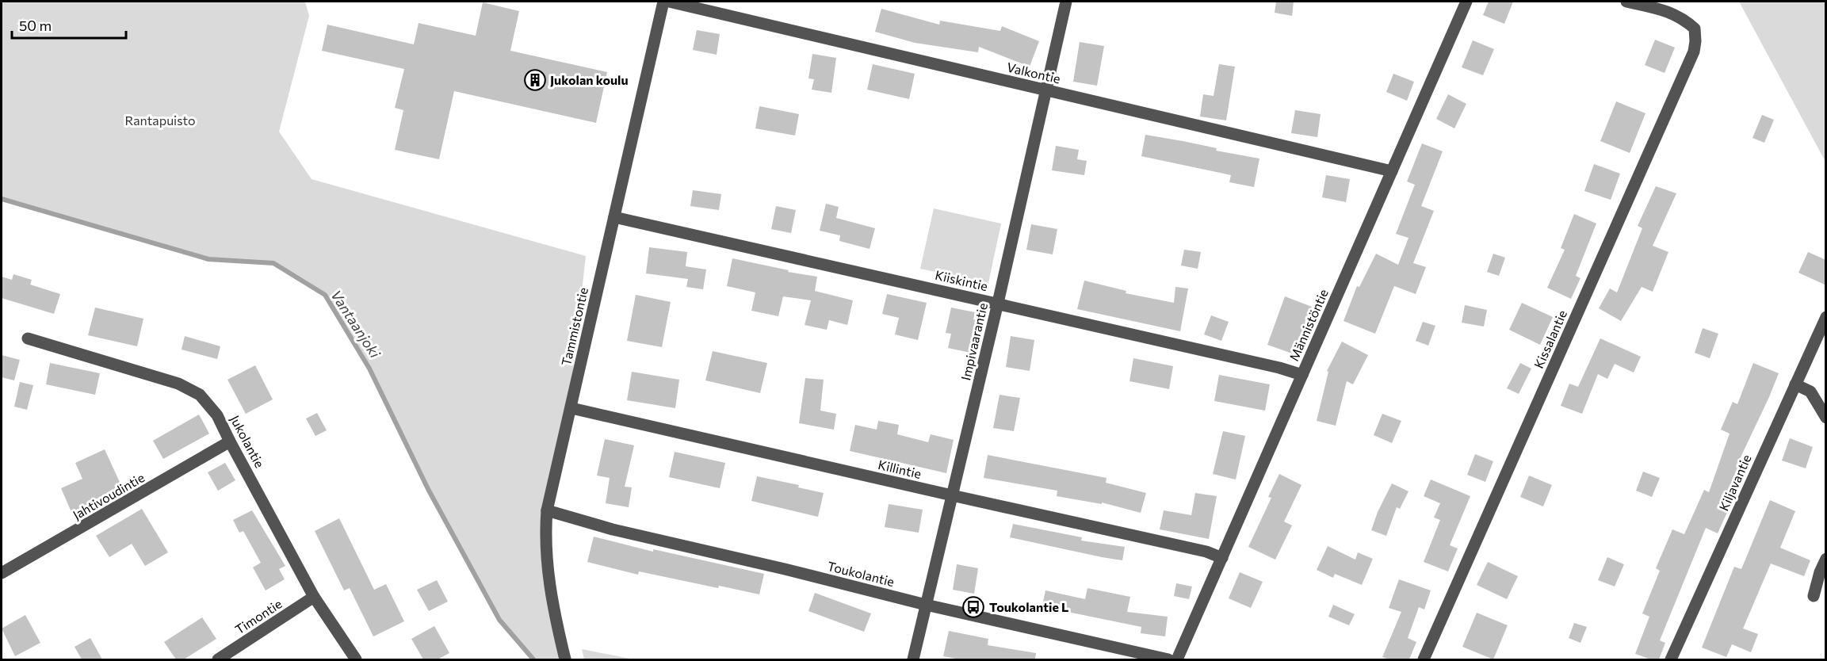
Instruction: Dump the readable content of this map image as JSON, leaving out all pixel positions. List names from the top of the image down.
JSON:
{
  "streets": {
    "street": [
      "Valkontie",
      "Kiiskintie",
      "Männistöntie",
      "Tammistontie",
      "Kissalantie",
      "Impivaarantie",
      "Jukolantie",
      "Killintie",
      "Kiljavantie",
      "Jahtivoudintie",
      "Toukolantie",
      "Timontie"
    ]
  },
  "crossings": [
    ["Valkontie", "Männistöntie"],
    ["Valkontie", "Impivaarantie"],
    ["Kiiskintie", "Männistöntie"],
    ["Kiiskintie", "Tammistontie"],
    ["Kiiskintie", "Impivaarantie"],
    ["Männistöntie", "Killintie"],
    ["Tammistontie", "Killintie"],
    ["Tammistontie", "Toukolantie"],
    ["Impivaarantie", "Killintie"],
    ["Impivaarantie", "Toukolantie"],
    ["Jukolantie", "Jahtivoudintie"],
    ["Jukolantie", "Timontie"]
  ],
  "water": ["Vantaanjoki"],
  "parks": ["Rantapuisto"],
  "places": {
    "building": ["Jukolan koulu"],
    "bus stop": ["Toukolantie L"]
  },
  "scale_bar": "50 m"
}
